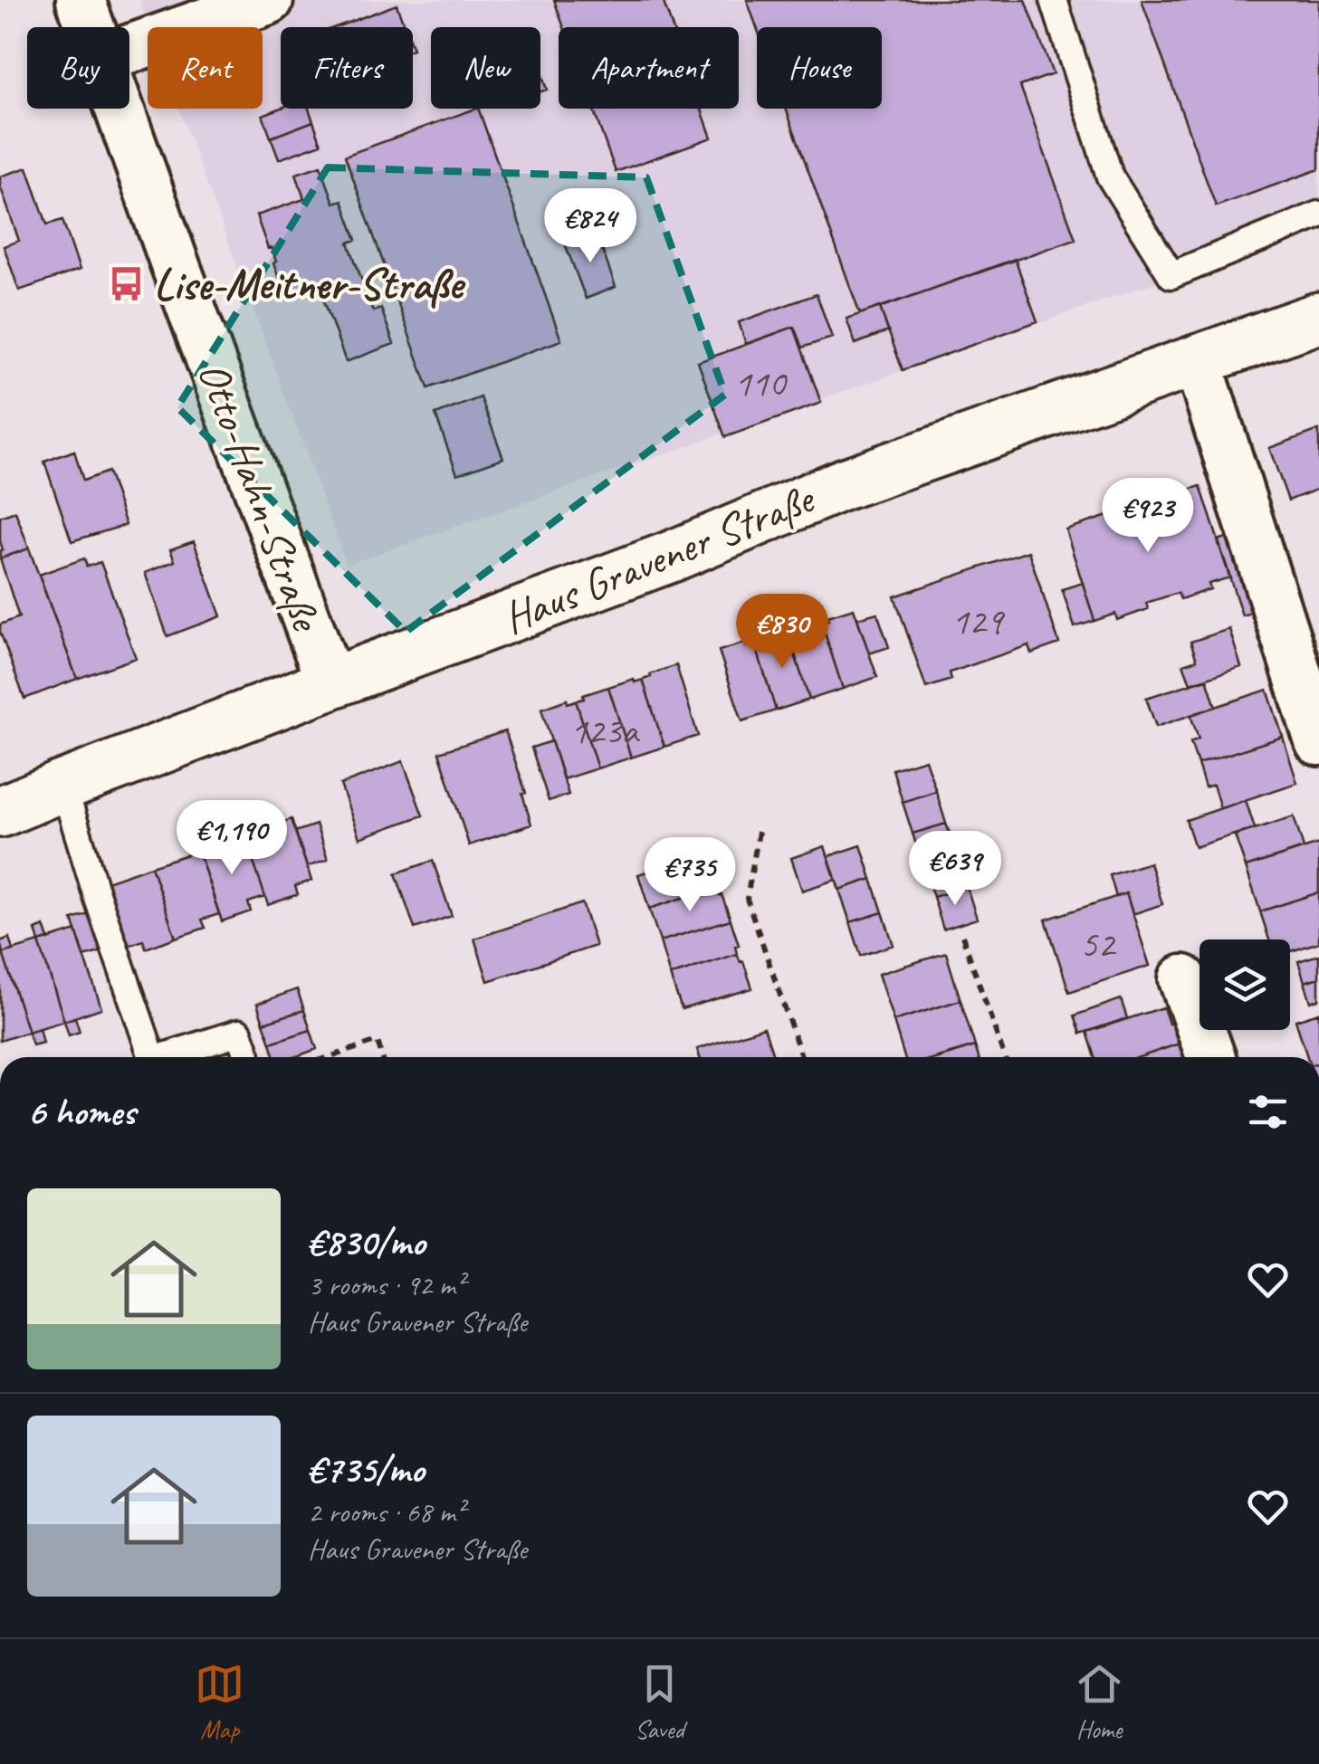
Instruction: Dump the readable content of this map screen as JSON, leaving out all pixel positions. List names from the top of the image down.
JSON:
{
  "streets": {
    "street": ["Otto-Hahn-Straße", "Haus Gravener Straße"]
  },
  "crossings": [
    ["Otto-Hahn-Straße", "Haus Gravener Straße"]
  ],
  "places": {
    "bus stop": ["Lise-Meitner-Straße"]
  },
  "house_numbers": [
    "110",
    "129",
    "123a",
    "52"
  ],
  "page": {
    "chip": [
      "Buy",
      "Rent",
      "Filters",
      "New",
      "Apartment",
      "House"
    ],
    "price": [
      "€824",
      "€923",
      "€830",
      "€1,190",
      "€639",
      "€735"
    ],
    "heading": "6 homes",
    "list": [
      {
        "name": "€830/mo",
        "note": "3 rooms · 92 m² · Haus Gravener Straße"
      },
      {
        "name": "€735/mo",
        "note": "2 rooms · 68 m² · Haus Gravener Straße"
      }
    ],
    "tabs": ["Map", "Saved", "Home"]
  }
}
